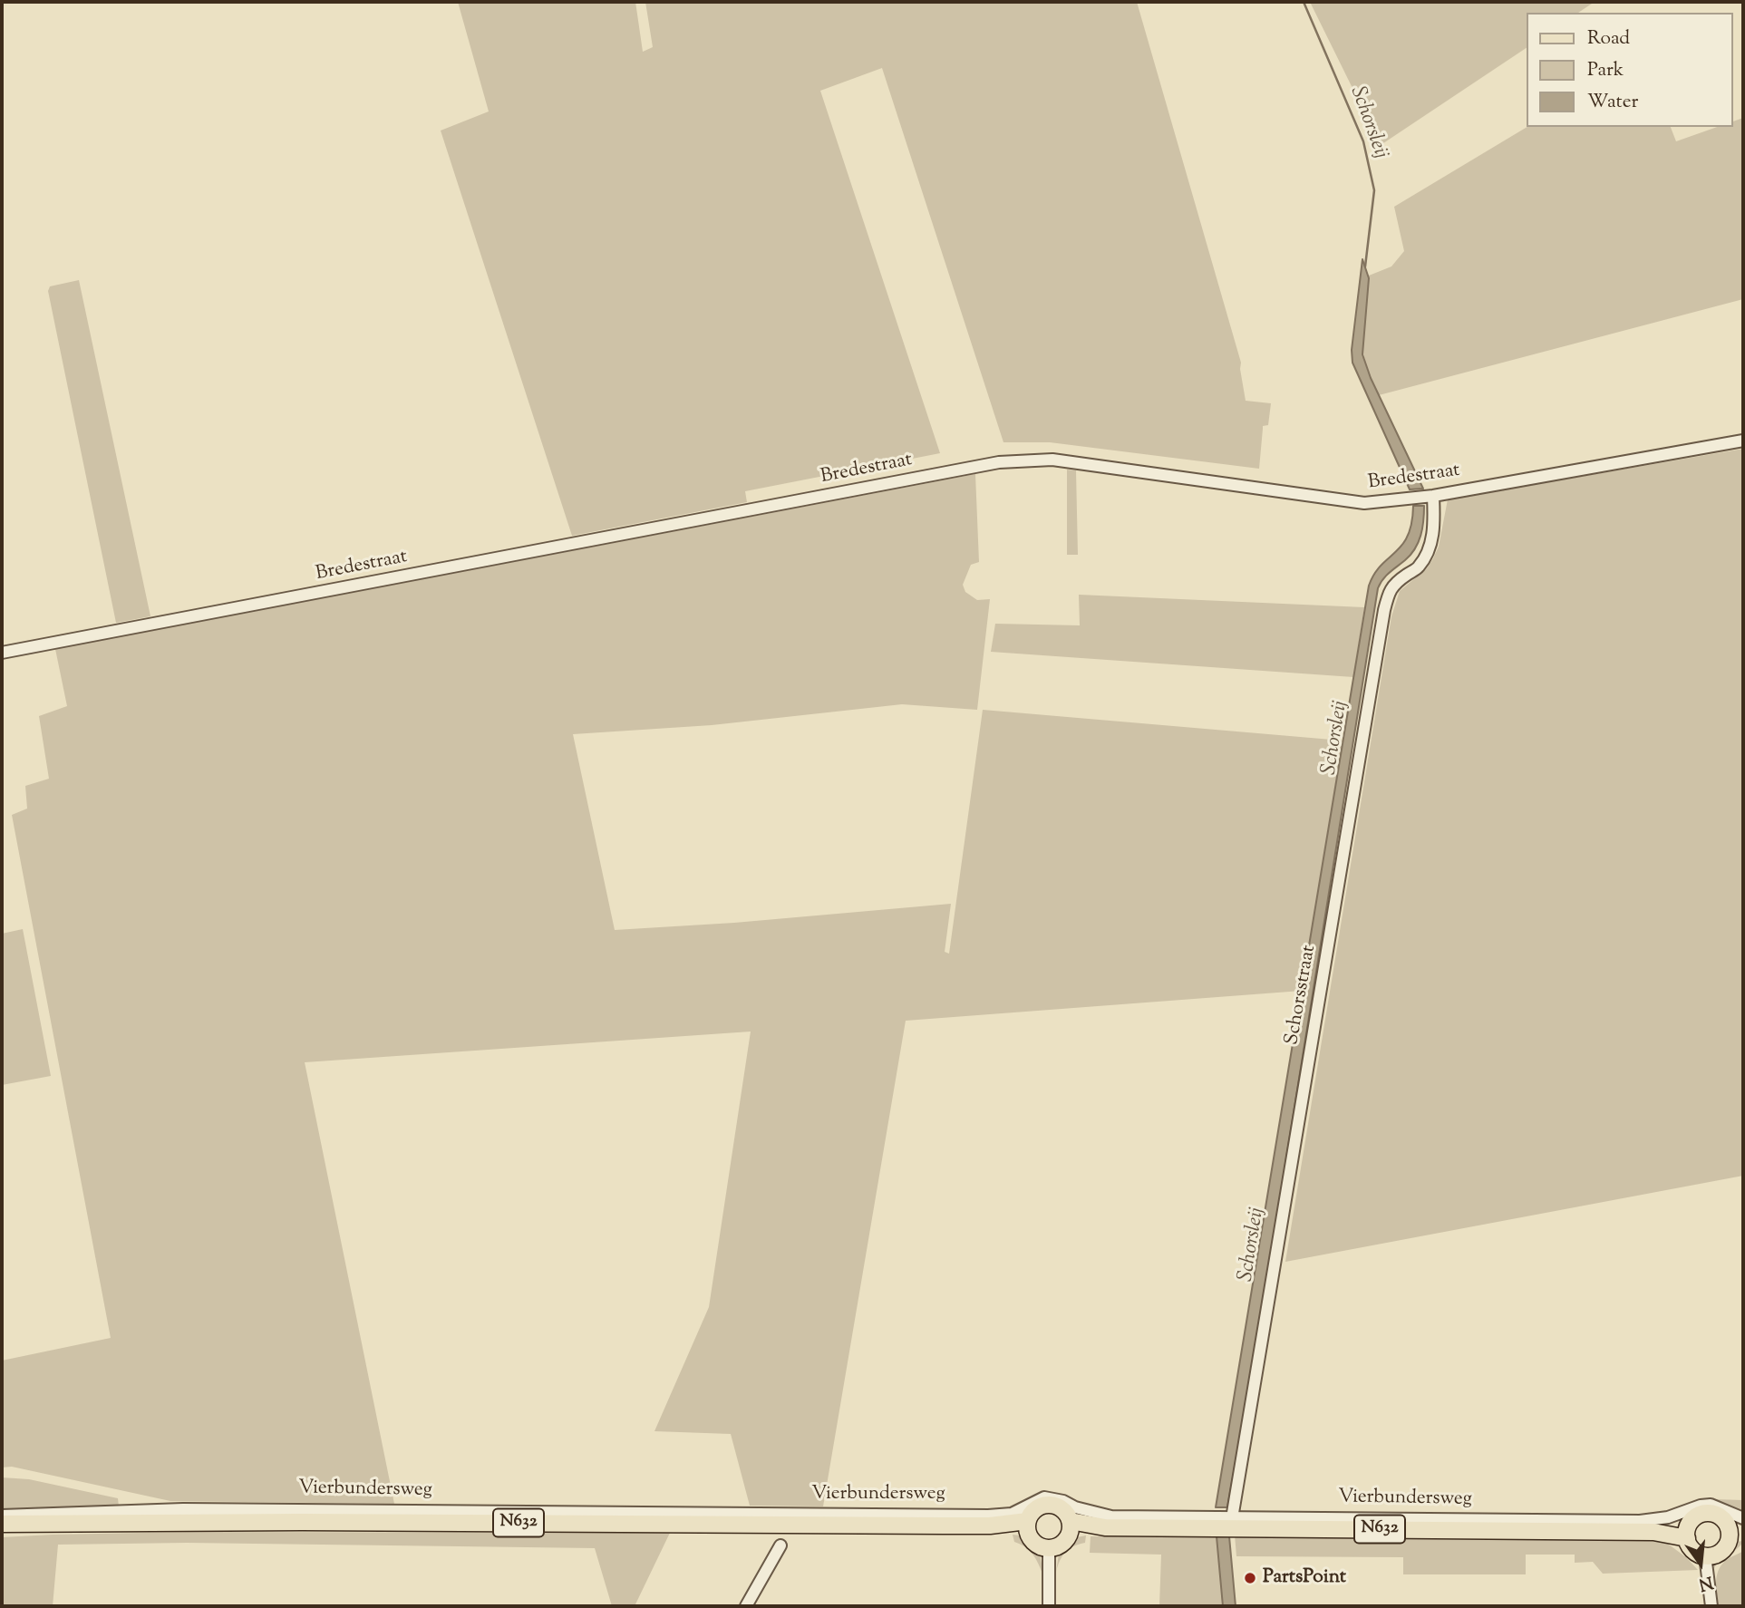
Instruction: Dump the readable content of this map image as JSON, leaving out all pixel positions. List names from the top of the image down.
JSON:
{
  "streets": {
    "main road": ["Vierbundersweg", "N632"],
    "street": ["Bredestraat", "Schorsstraat"]
  },
  "crossings": [
    ["Bredestraat", "Schorsstraat"],
    ["Schorsstraat", "Vierbundersweg"],
    ["Vierbundersweg", "N632"]
  ],
  "water": ["Schorsleij"],
  "places": ["PartsPoint"],
  "legend": ["Road", "Park", "Water"],
  "north": "bottom"
}
